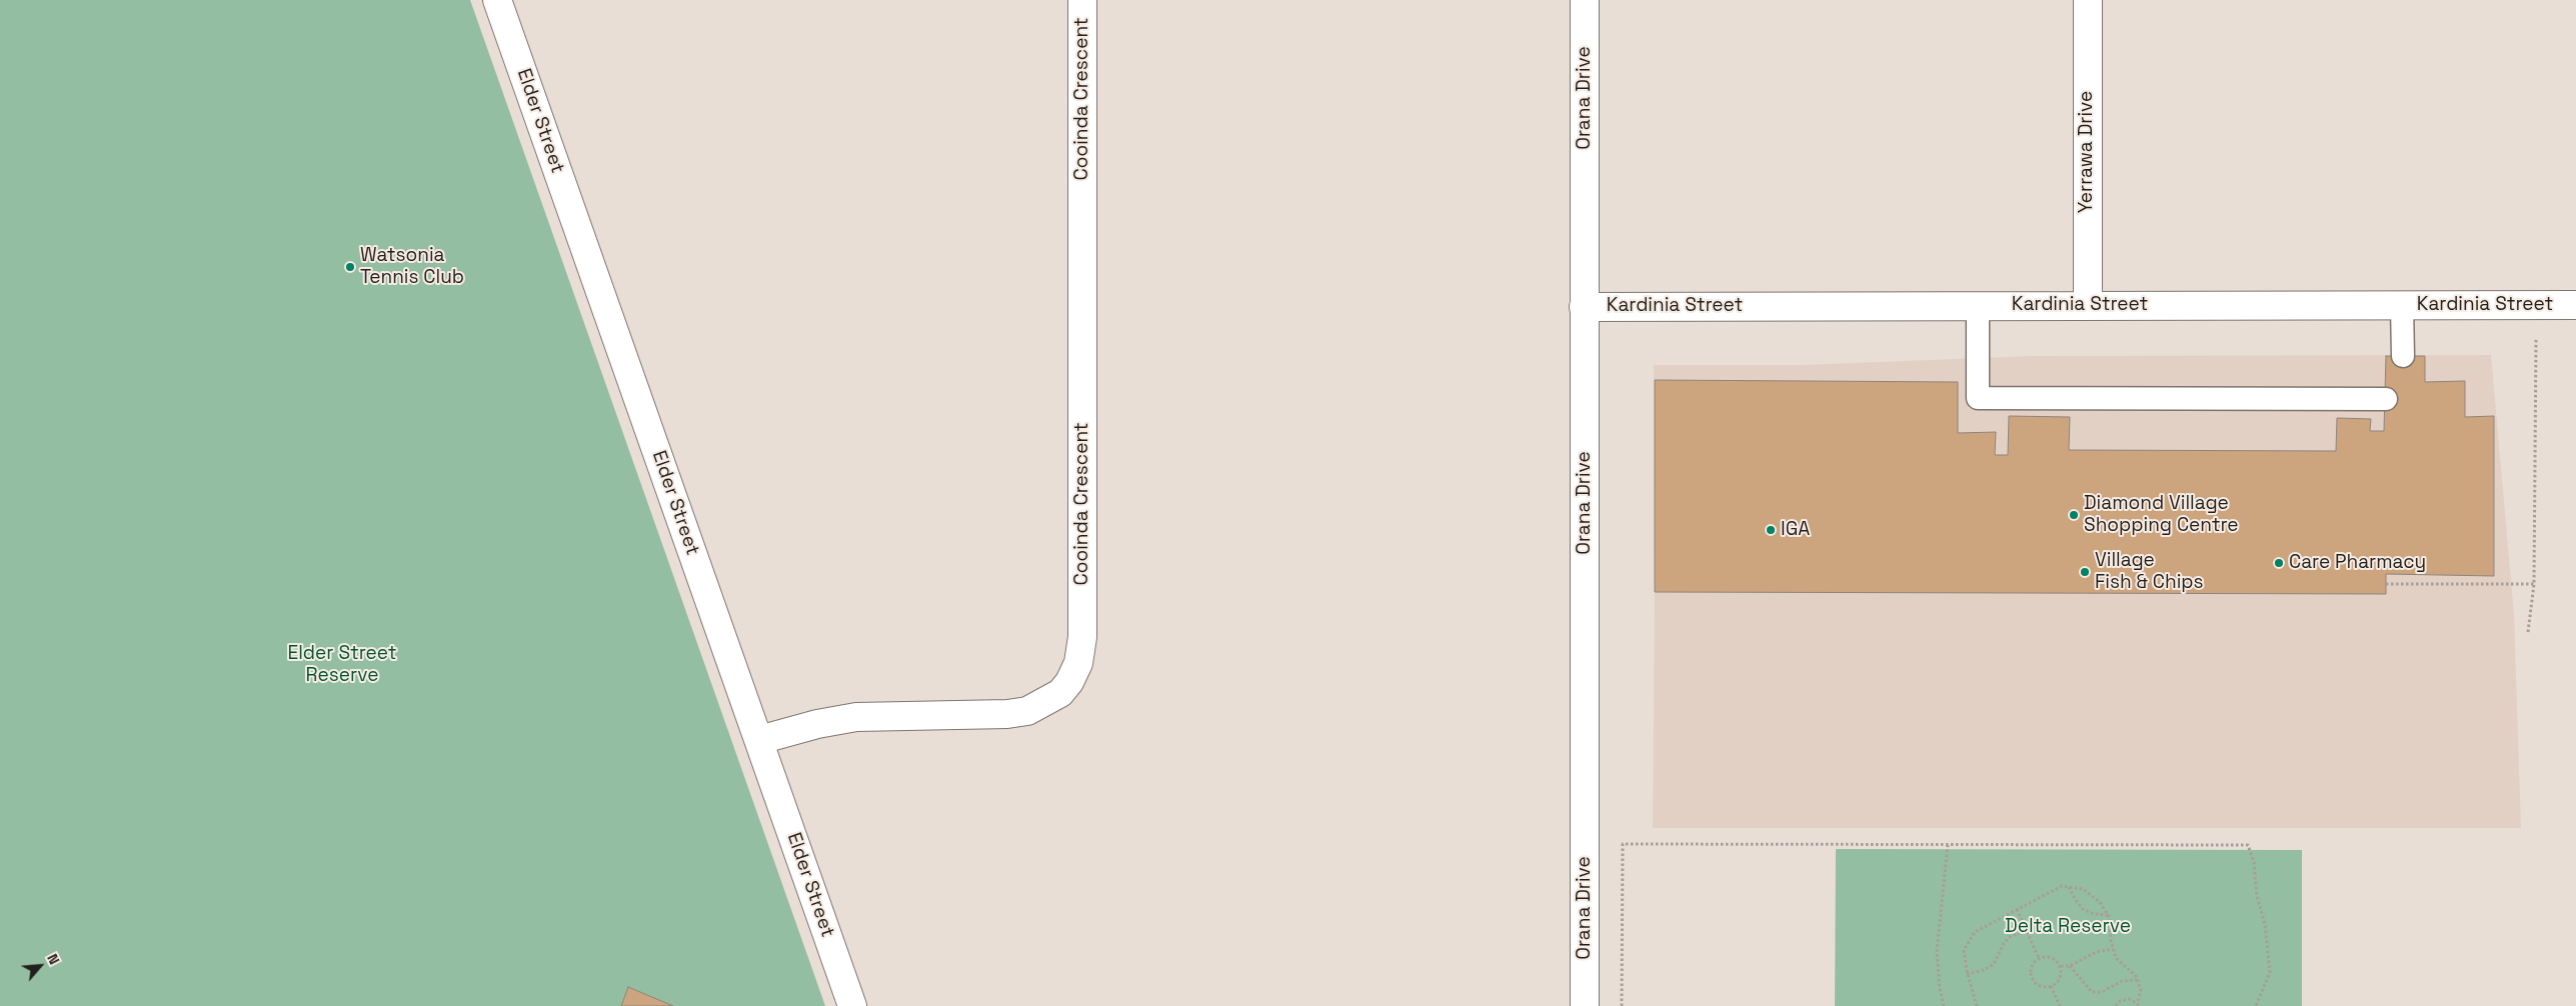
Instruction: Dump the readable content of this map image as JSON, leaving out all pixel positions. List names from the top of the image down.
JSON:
{
  "streets": {
    "street": [
      "Orana Drive",
      "Cooinda Crescent",
      "Elder Street",
      "Yerrawa Drive",
      "Kardinia Street"
    ]
  },
  "crossings": [
    ["Orana Drive", "Kardinia Street"],
    ["Cooinda Crescent", "Elder Street"],
    ["Yerrawa Drive", "Kardinia Street"]
  ],
  "parks": ["Elder Street Reserve", "Delta Reserve"],
  "places": [
    "Watsonia Tennis Club",
    "Diamond Village Shopping Centre",
    "IGA",
    "Care Pharmacy",
    "Village Fish & Chips"
  ],
  "north": "top right"
}
